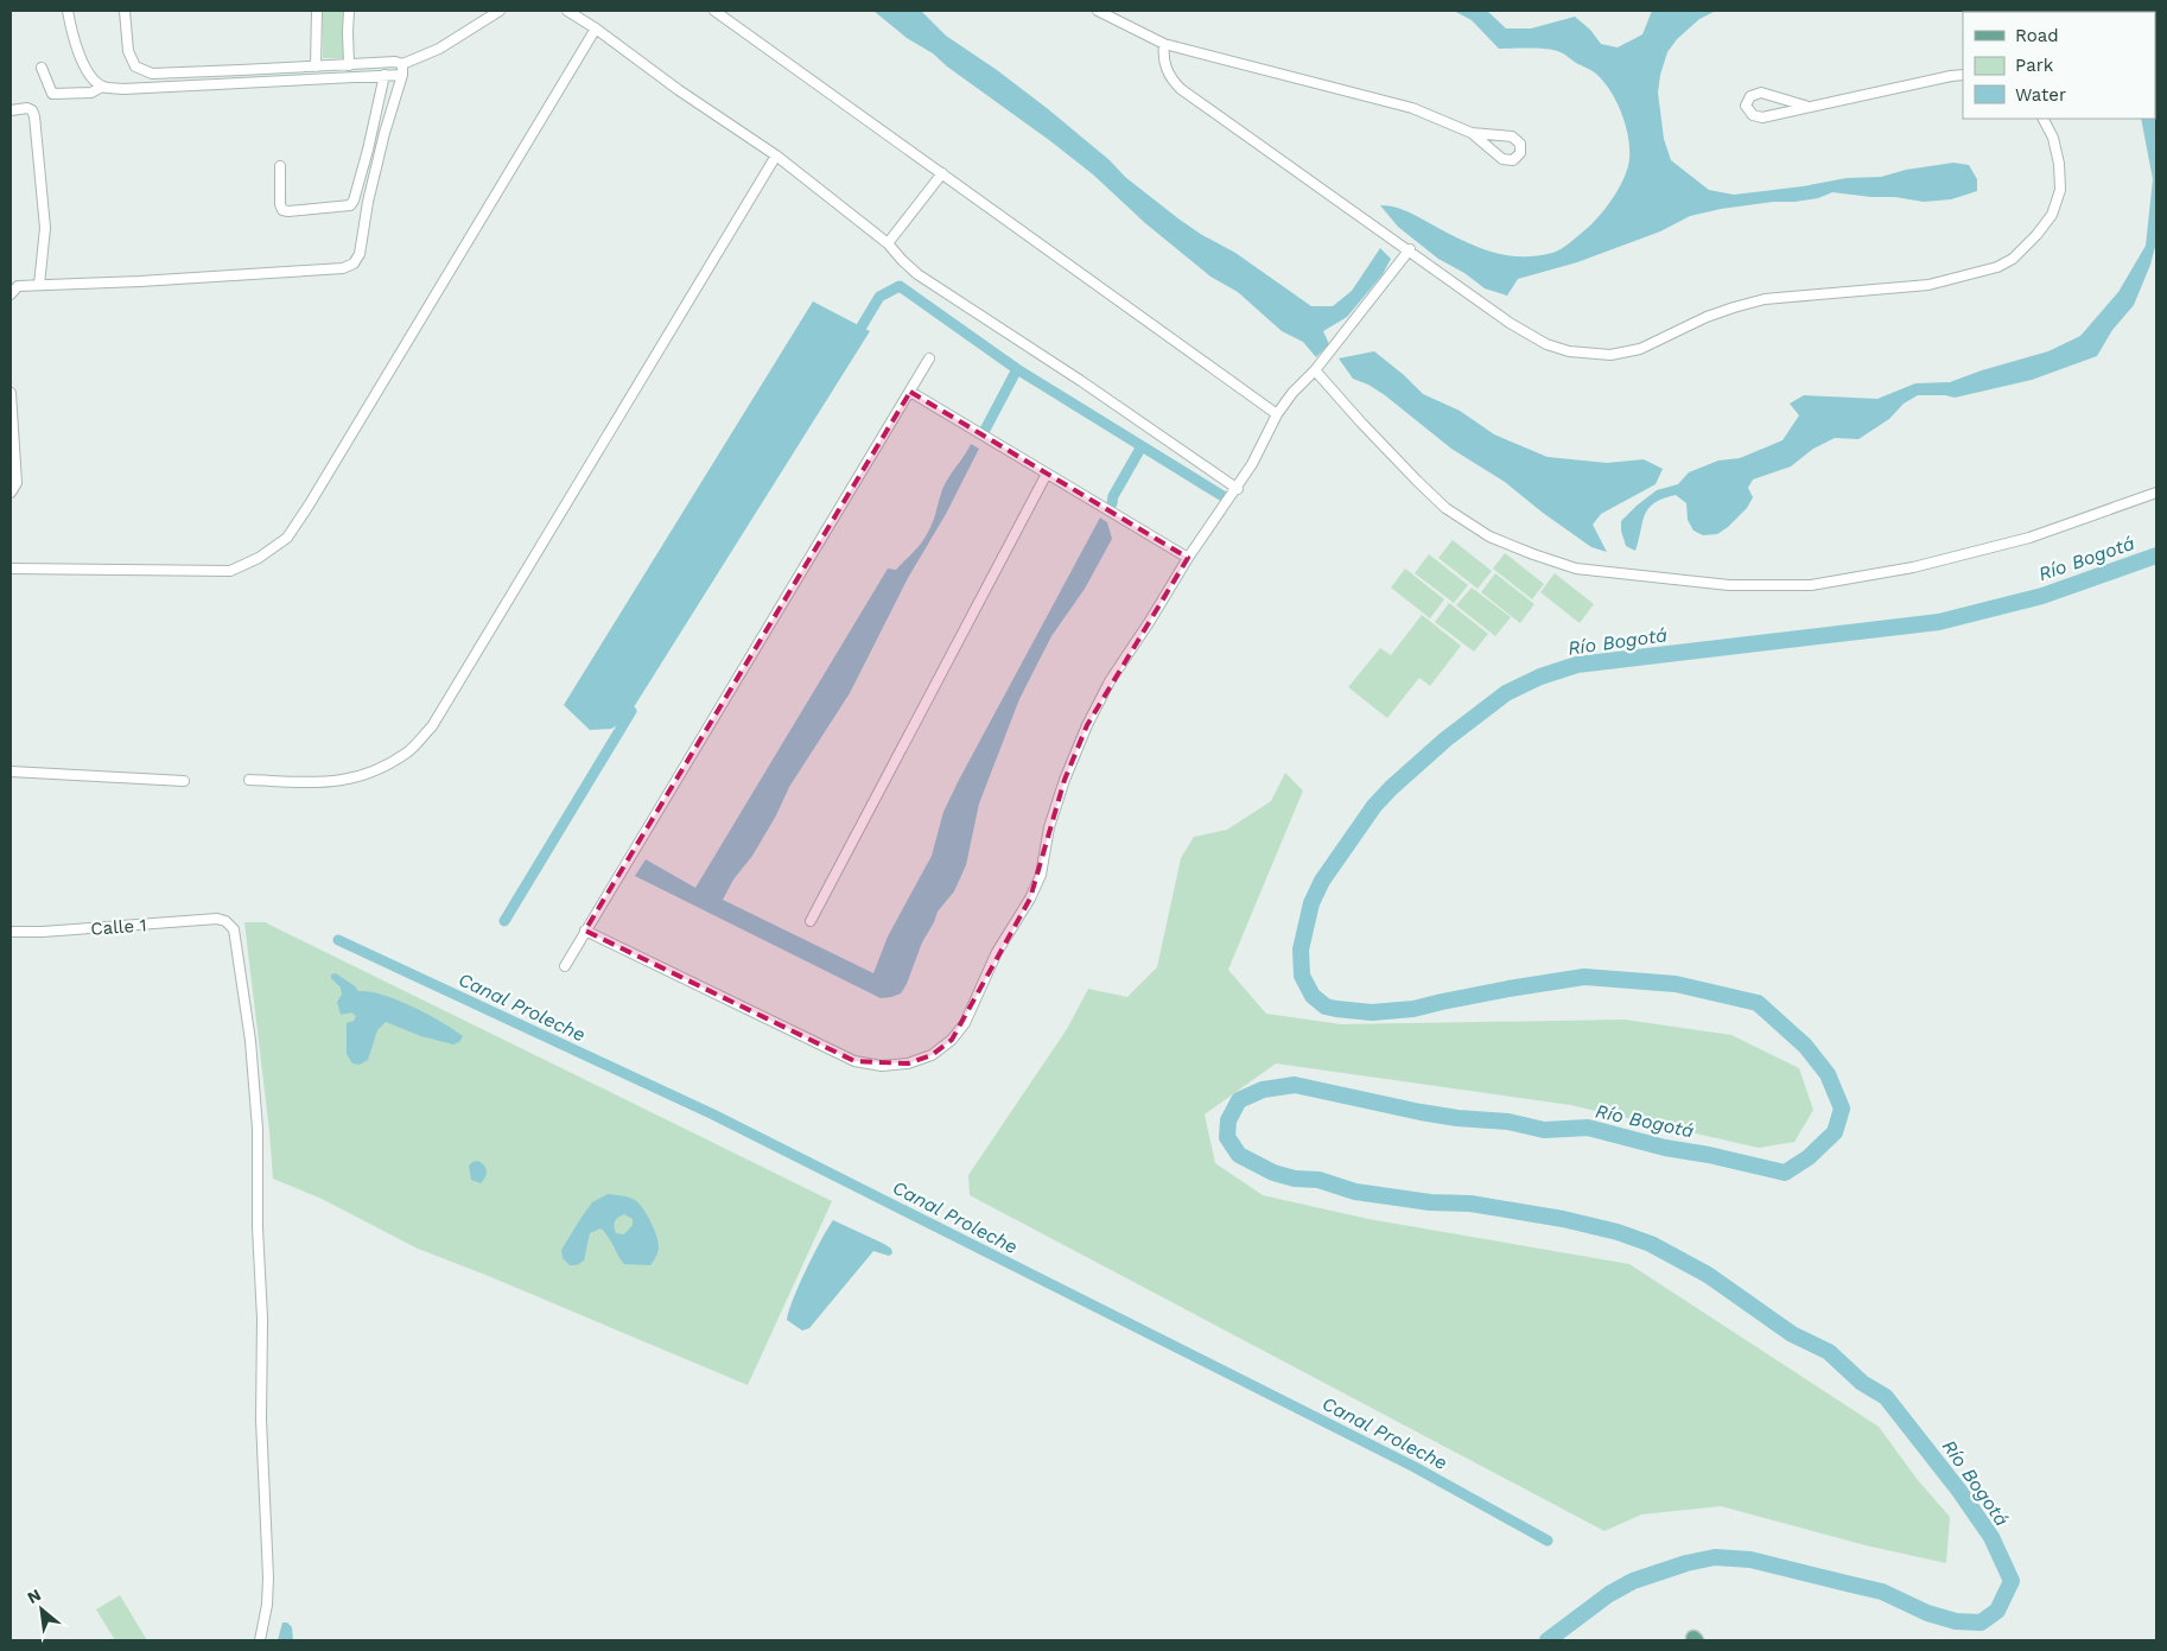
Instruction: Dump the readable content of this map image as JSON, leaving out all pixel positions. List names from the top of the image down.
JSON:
{
  "streets": {
    "street": ["Calle 1"]
  },
  "water": ["Río Bogotá", "Canal Proleche"],
  "legend": ["Road", "Park", "Water"],
  "north": "top left"
}
